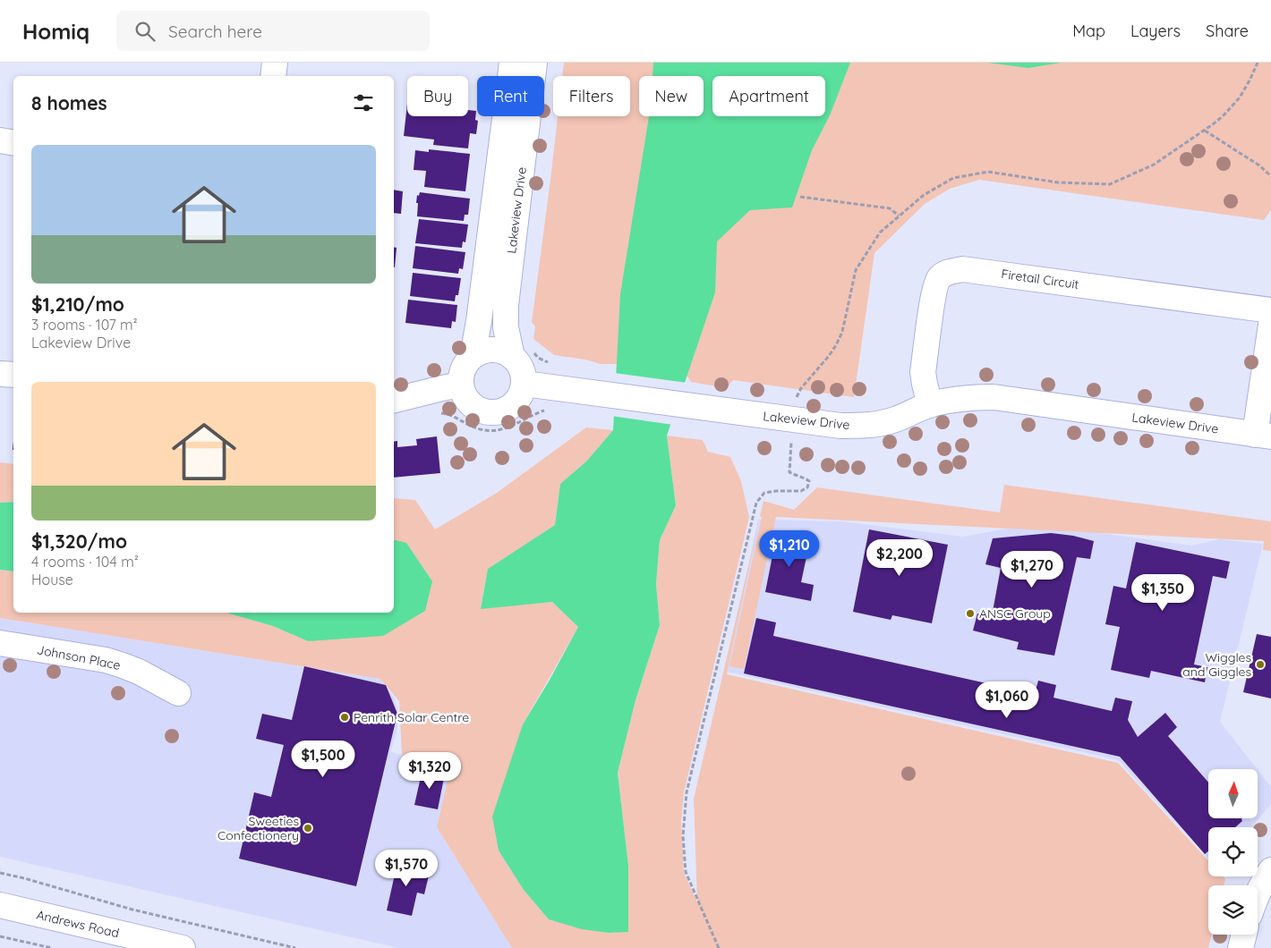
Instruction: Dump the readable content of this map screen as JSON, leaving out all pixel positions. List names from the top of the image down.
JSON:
{
  "streets": {
    "street": [
      "Lakeview Drive",
      "Firetail Circuit",
      "Johnson Place",
      "Andrews Road"
    ]
  },
  "crossings": [
    ["Lakeview Drive", "Firetail Circuit"]
  ],
  "places": [
    "ANSC Group",
    "Wiggles and Giggles",
    "Penrith Solar Centre",
    "Sweeties Confectionery"
  ],
  "north": "top",
  "page": {
    "header": "Homiq",
    "search": "Search here",
    "nav": ["Map", "Layers", "Share"],
    "chip": [
      "Buy",
      "Rent",
      "Filters",
      "New",
      "Apartment"
    ],
    "heading": "8 homes",
    "list": [
      {
        "name": "$1,210/mo",
        "note": "3 rooms · 107 m² · Lakeview Drive"
      },
      {
        "name": "$1,320/mo",
        "note": "4 rooms · 104 m² · House"
      }
    ],
    "price": [
      "$1,210",
      "$2,200",
      "$1,270",
      "$1,350",
      "$1,060",
      "$1,500",
      "$1,320",
      "$1,570"
    ]
  }
}
